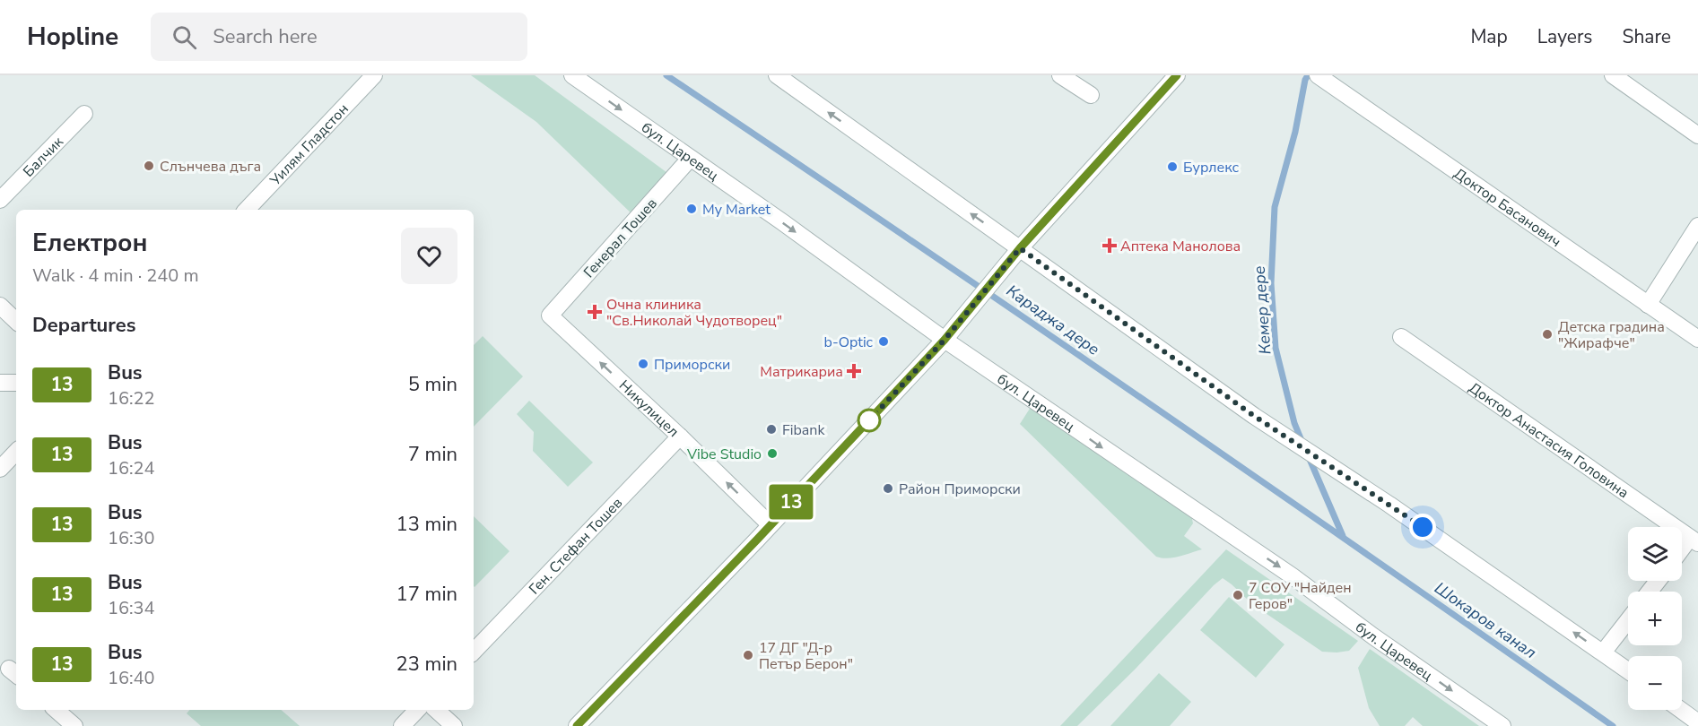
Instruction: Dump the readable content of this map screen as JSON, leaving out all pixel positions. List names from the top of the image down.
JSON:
{
  "streets": {
    "street": [
      "Уилям Гладстон",
      "бул. Царевец",
      "Балчик",
      "Доктор Басанович",
      "Генерал Тошев",
      "Никулицел",
      "Доктор Анастасия Головина",
      "Ген. Стефан Тошев"
    ]
  },
  "crossings": [
    ["бул. Царевец", "Генерал Тошев"],
    ["Генерал Тошев", "Никулицел"],
    ["Никулицел", "Ген. Стефан Тошев"]
  ],
  "one_way": ["Никулицел"],
  "water": ["Кемер дере", "Караджа дере", "Шокаров канал"],
  "places": {
    "other": [
      "Слънчева дъга",
      "Бурлекс",
      "My Market",
      "Детска градина \"Жирафче\"",
      "b-Optic",
      "Приморски",
      "Fibank",
      "Vibe Studio",
      "Район Приморски",
      "7 СОУ \"Найден Геров\"",
      "17 ДГ \"Д-р Петър Берон\""
    ],
    "health": ["Аптека Манолова", "Очна клиника \"Св.Николай Чудотворец\"", "Матрикариа"]
  },
  "lines": ["bus line 13"],
  "page": {
    "header": "Hopline",
    "search": "Search here",
    "nav": ["Map", "Layers", "Share"],
    "on_map": "13",
    "heading": [
      ["Електрон", "Walk · 4 min · 240 m"],
      "Departures"
    ],
    "list": [
      {
        "mark": "13",
        "name": "Bus",
        "note": "16:22",
        "value": "5 min"
      },
      {
        "mark": "13",
        "name": "Bus",
        "note": "16:24",
        "value": "7 min"
      },
      {
        "mark": "13",
        "name": "Bus",
        "note": "16:30",
        "value": "13 min"
      },
      {
        "mark": "13",
        "name": "Bus",
        "note": "16:34",
        "value": "17 min"
      },
      {
        "mark": "13",
        "name": "Bus",
        "note": "16:40",
        "value": "23 min"
      }
    ],
    "map_buttons": ["+", "−"]
  }
}
